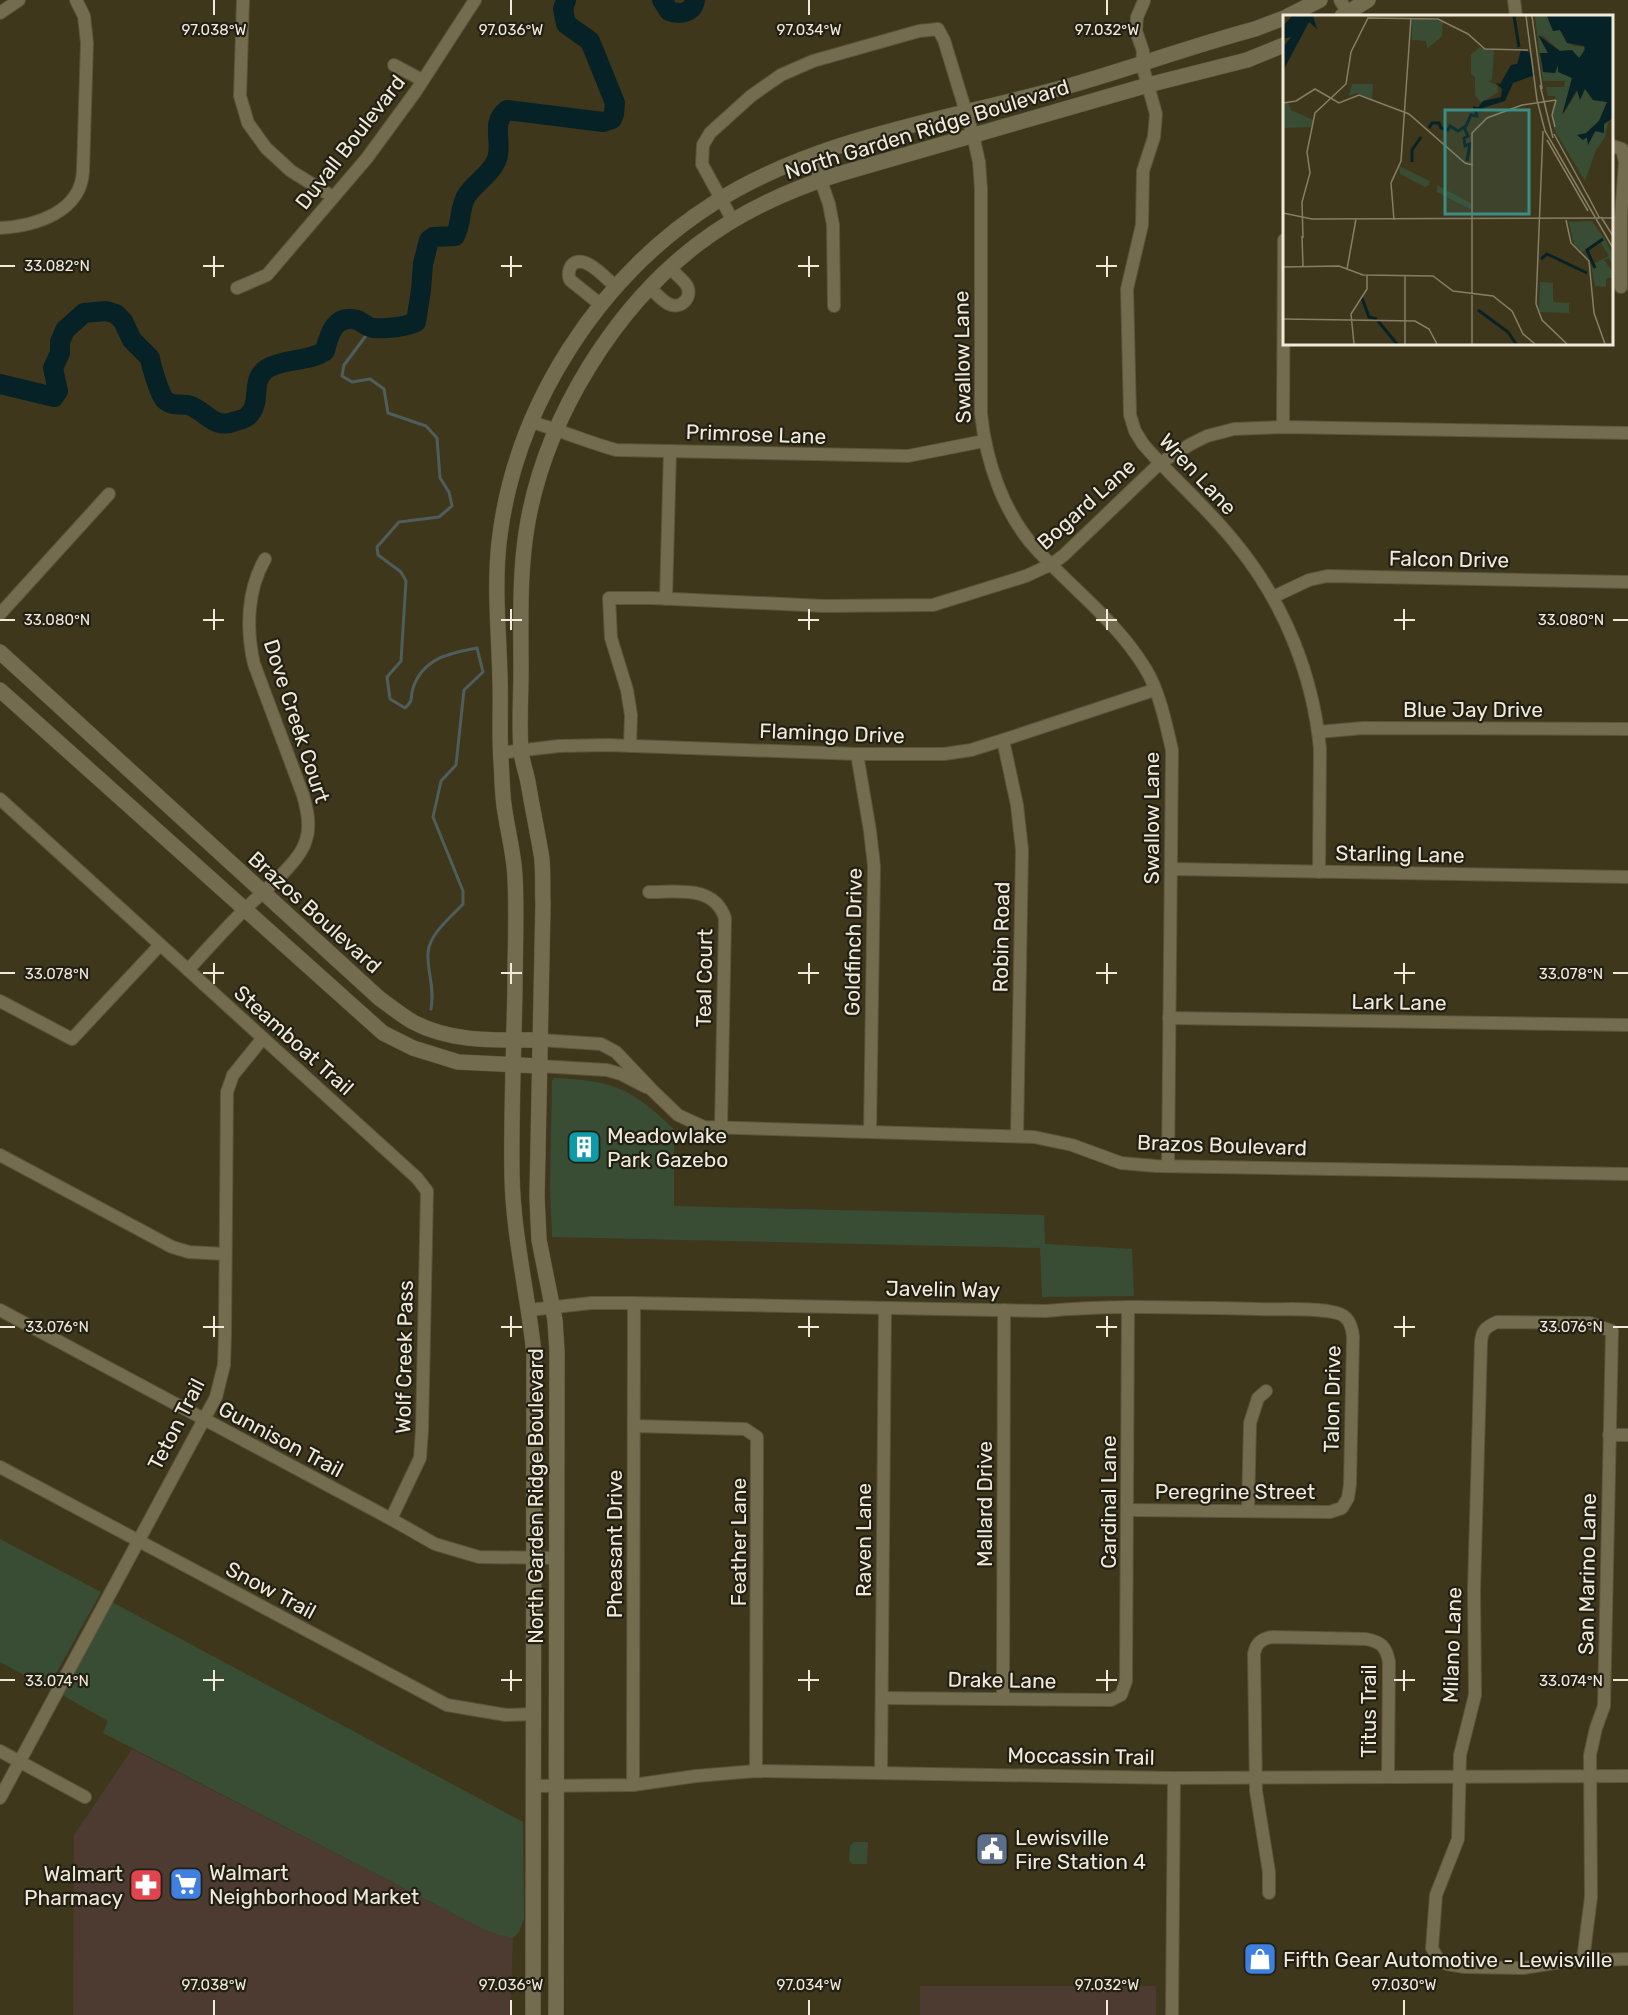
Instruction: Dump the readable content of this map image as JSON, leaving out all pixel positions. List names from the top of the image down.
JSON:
{
  "streets": {
    "main road": ["North Garden Ridge Boulevard", "Brazos Boulevard"],
    "street": [
      "Duvall Boulevard",
      "Swallow Lane",
      "Primrose Lane",
      "Wren Lane",
      "Bogard Lane",
      "Falcon Drive",
      "Blue Jay Drive",
      "Dove Creek Court",
      "Flamingo Drive",
      "Starling Lane",
      "Robin Road",
      "Goldfinch Drive",
      "Teal Court",
      "Lark Lane",
      "Steamboat Trail",
      "Javelin Way",
      "Wolf Creek Pass",
      "Talon Drive",
      "Teton Trail",
      "Gunnison Trail",
      "Peregrine Street",
      "Cardinal Lane",
      "Mallard Drive",
      "Raven Lane",
      "Feather Lane",
      "Pheasant Drive",
      "San Marino Lane",
      "Snow Trail",
      "Milano Lane",
      "Drake Lane",
      "Titus Trail",
      "Moccassin Trail"
    ]
  },
  "crossings": [
    ["North Garden Ridge Boulevard", "Swallow Lane"],
    ["North Garden Ridge Boulevard", "Primrose Lane"],
    ["North Garden Ridge Boulevard", "Wren Lane"],
    ["North Garden Ridge Boulevard", "Flamingo Drive"],
    ["North Garden Ridge Boulevard", "Brazos Boulevard"],
    ["North Garden Ridge Boulevard", "Javelin Way"],
    ["North Garden Ridge Boulevard", "Gunnison Trail"],
    ["North Garden Ridge Boulevard", "Snow Trail"],
    ["North Garden Ridge Boulevard", "Moccassin Trail"],
    ["Swallow Lane", "Primrose Lane"],
    ["Swallow Lane", "Bogard Lane"],
    ["Swallow Lane", "Flamingo Drive"],
    ["Swallow Lane", "Starling Lane"],
    ["Swallow Lane", "Brazos Boulevard"],
    ["Swallow Lane", "Lark Lane"],
    ["Wren Lane", "Bogard Lane"],
    ["Wren Lane", "Falcon Drive"],
    ["Wren Lane", "Blue Jay Drive"],
    ["Wren Lane", "Starling Lane"],
    ["Bogard Lane", "Flamingo Drive"],
    ["Dove Creek Court", "Brazos Boulevard"],
    ["Dove Creek Court", "Steamboat Trail"],
    ["Flamingo Drive", "Robin Road"],
    ["Flamingo Drive", "Goldfinch Drive"],
    ["Brazos Boulevard", "Robin Road"],
    ["Brazos Boulevard", "Goldfinch Drive"],
    ["Brazos Boulevard", "Teal Court"],
    ["Steamboat Trail", "Wolf Creek Pass"],
    ["Steamboat Trail", "Teton Trail"],
    ["Javelin Way", "Talon Drive"],
    ["Javelin Way", "Cardinal Lane"],
    ["Javelin Way", "Mallard Drive"],
    ["Javelin Way", "Raven Lane"],
    ["Javelin Way", "Pheasant Drive"],
    ["Wolf Creek Pass", "Gunnison Trail"],
    ["Talon Drive", "Peregrine Street"],
    ["Teton Trail", "Gunnison Trail"],
    ["Teton Trail", "Snow Trail"],
    ["Peregrine Street", "Cardinal Lane"],
    ["Cardinal Lane", "Drake Lane"],
    ["Mallard Drive", "Drake Lane"],
    ["Raven Lane", "Drake Lane"],
    ["Raven Lane", "Moccassin Trail"],
    ["Feather Lane", "Pheasant Drive"],
    ["Feather Lane", "Moccassin Trail"],
    ["Pheasant Drive", "Moccassin Trail"],
    ["San Marino Lane", "Milano Lane"],
    ["San Marino Lane", "Moccassin Trail"],
    ["Milano Lane", "Moccassin Trail"],
    ["Titus Trail", "Moccassin Trail"]
  ],
  "places": {
    "building": ["Meadowlake Park Gazebo"],
    "public building": ["Lewisville Fire Station 4"],
    "supermarket": ["Walmart Neighborhood Market"],
    "pharmacy": ["Walmart Pharmacy"],
    "shop": ["Fifth Gear Automotive - Lewisville"]
  },
  "coordinates": [
    "97.038°W",
    "97.036°W",
    "97.034°W",
    "97.032°W",
    "33.082°N",
    "33.080°N",
    "33.078°N",
    "33.076°N",
    "33.074°N",
    "97.030°W"
  ]
}
